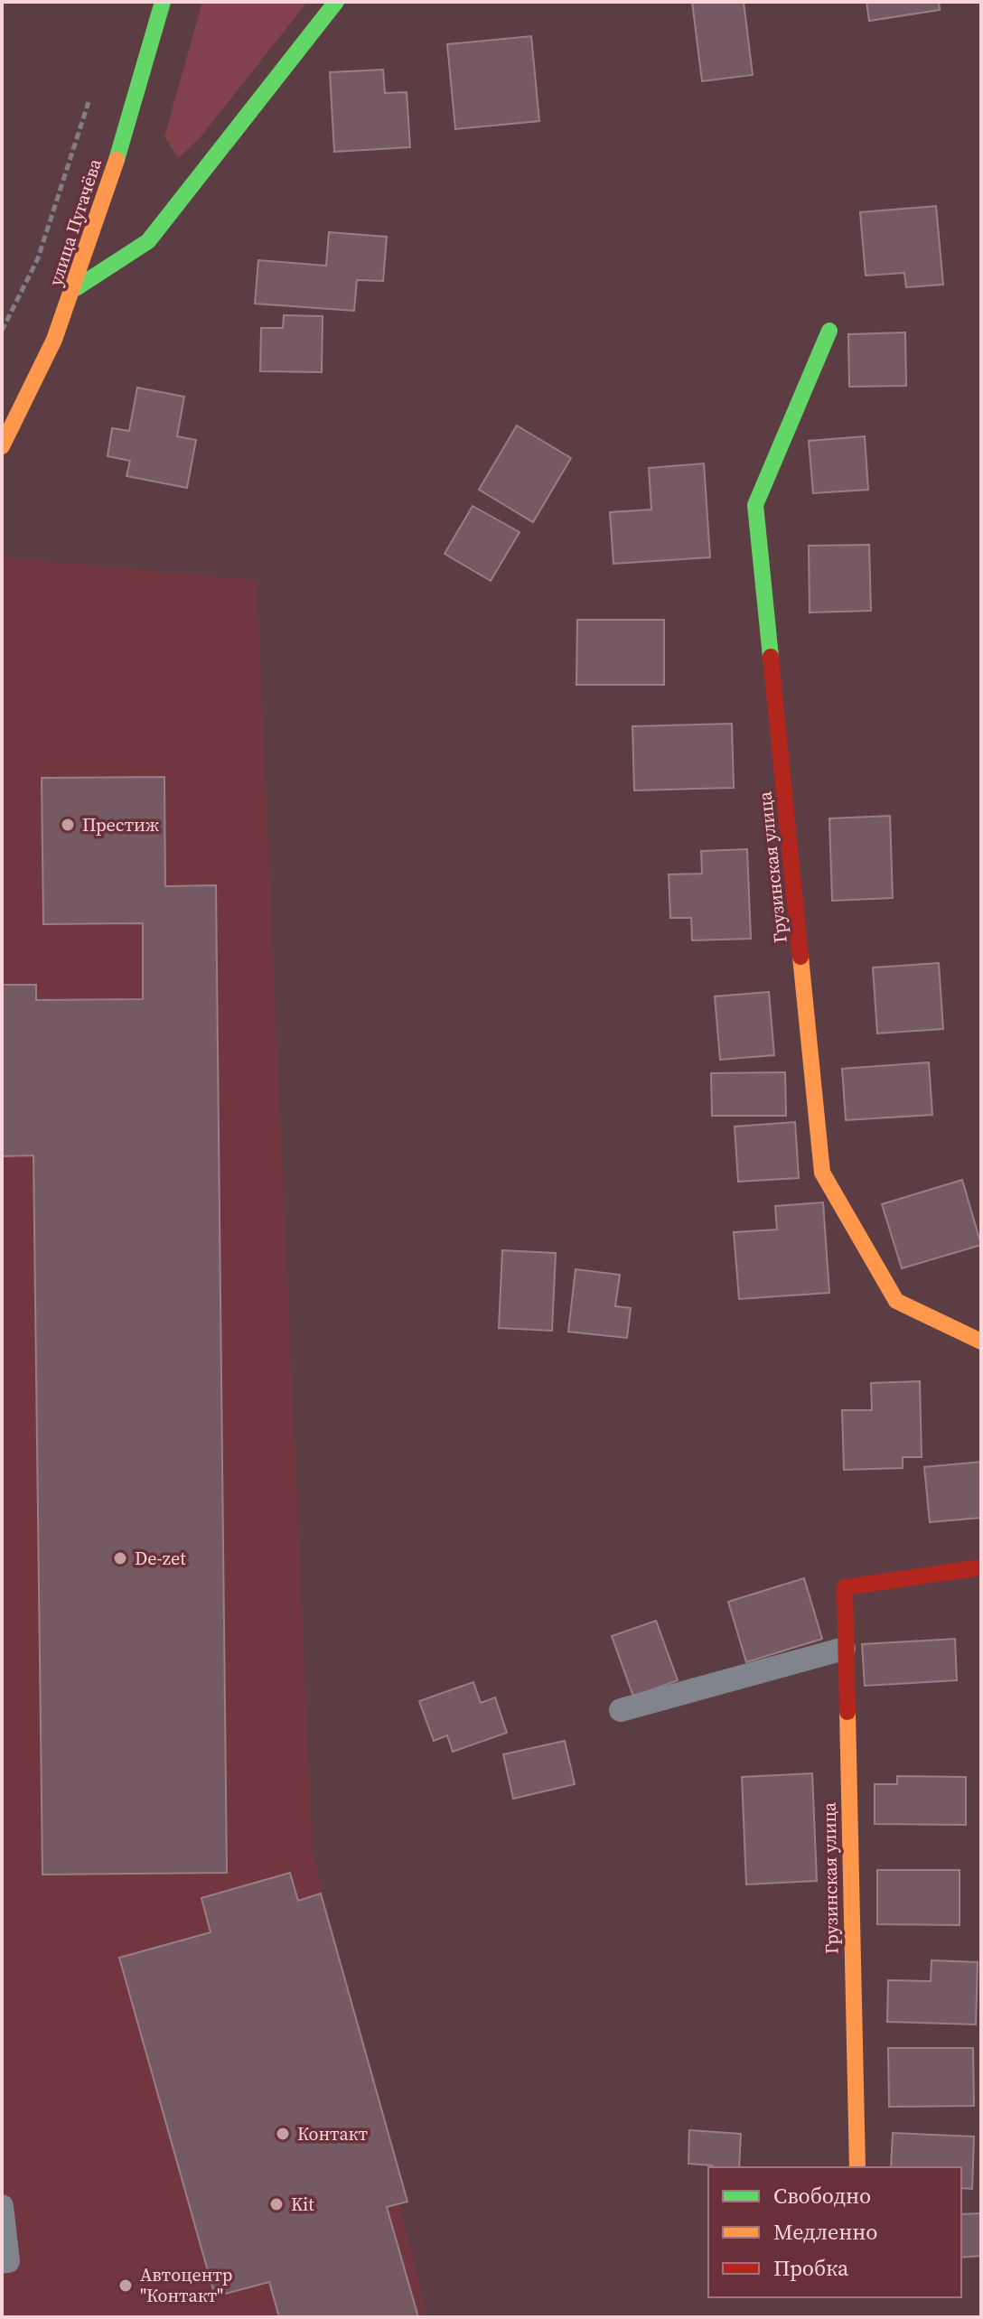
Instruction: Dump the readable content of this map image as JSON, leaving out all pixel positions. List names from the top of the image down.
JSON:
{
  "streets": {
    "street": ["улица Пугачёва", "Грузинская улица"]
  },
  "places": [
    "Престиж",
    "De-zet",
    "Контакт",
    "Kit",
    "Автоцентр \"Контакт\""
  ],
  "legend": ["Свободно", "Медленно", "Пробка"]
}
